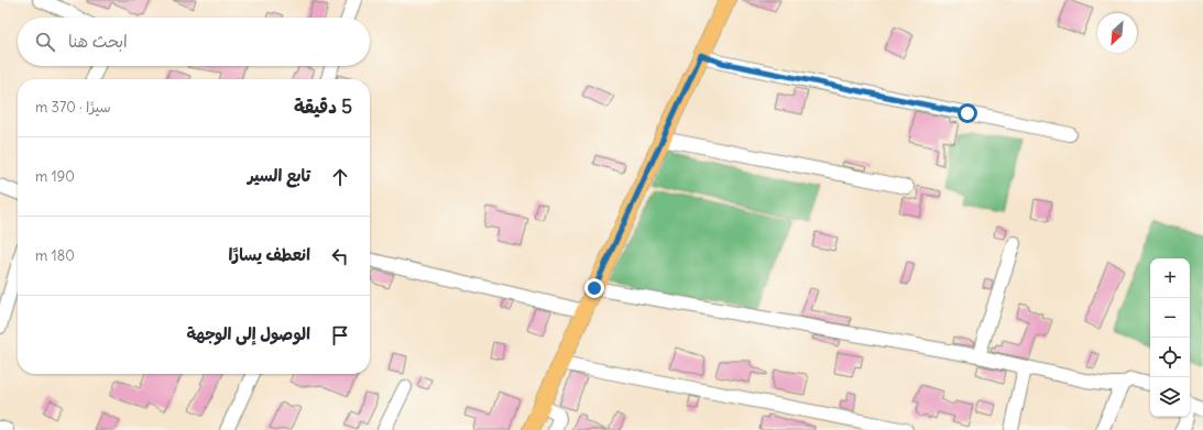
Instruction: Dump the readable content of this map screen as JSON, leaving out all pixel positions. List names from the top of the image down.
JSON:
{
  "north": "bottom left",
  "page": {
    "search": "ابحث هنا",
    "heading": ["5 دقيقة", "سيرًا · 370 m"],
    "list": [
      ["تابع السير", "190 m"],
      ["انعطف يسارًا", "180 m"],
      "الوصول إلى الوجهة"
    ],
    "map_buttons": ["+", "−"]
  }
}
